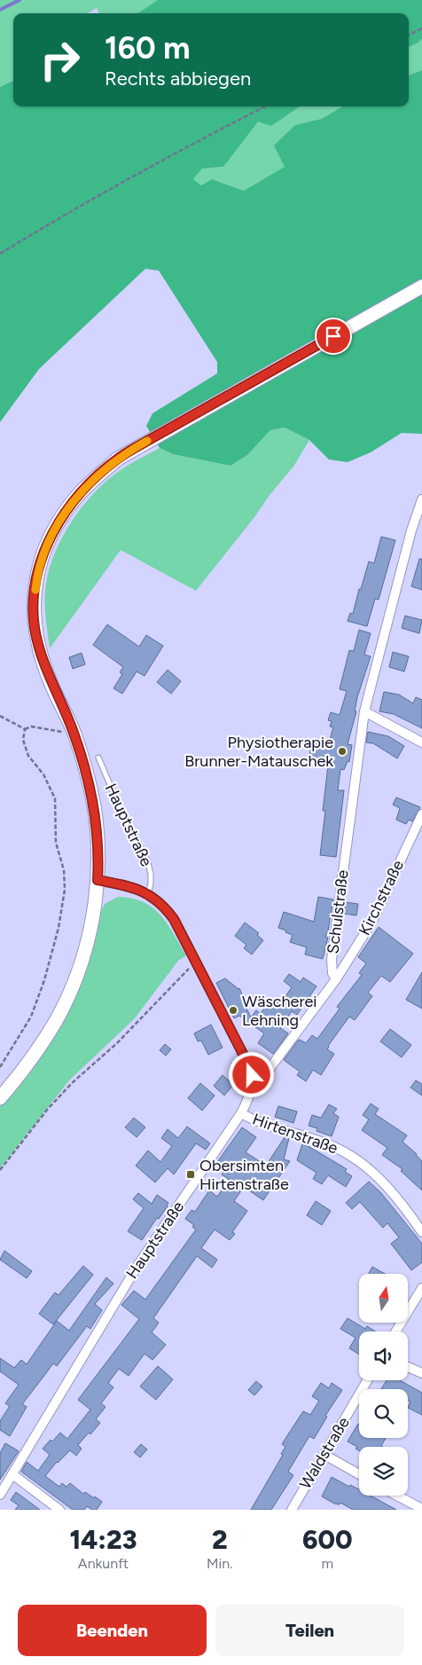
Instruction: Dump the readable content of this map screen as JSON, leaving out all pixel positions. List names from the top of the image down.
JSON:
{
  "streets": {
    "street": [
      "Hauptstraße",
      "Kirchstraße",
      "Schulstraße",
      "Hirtenstraße",
      "Waldstraße"
    ]
  },
  "crossings": [
    ["Hauptstraße", "Hirtenstraße"],
    ["Kirchstraße", "Schulstraße"]
  ],
  "places": {
    "other": ["Physiotherapie Brunner-Matauschek", "Wäscherei Lehning"],
    "transit": ["Obersimten Hirtenstraße"]
  },
  "north": "top",
  "page": {
    "turn": ["160 m", "Rechts abbiegen"],
    "eta": [
      "14:23",
      "Ankunft",
      "2",
      "Min.",
      "600",
      "m"
    ],
    "buttons": ["Beenden", "Teilen"]
  }
}
